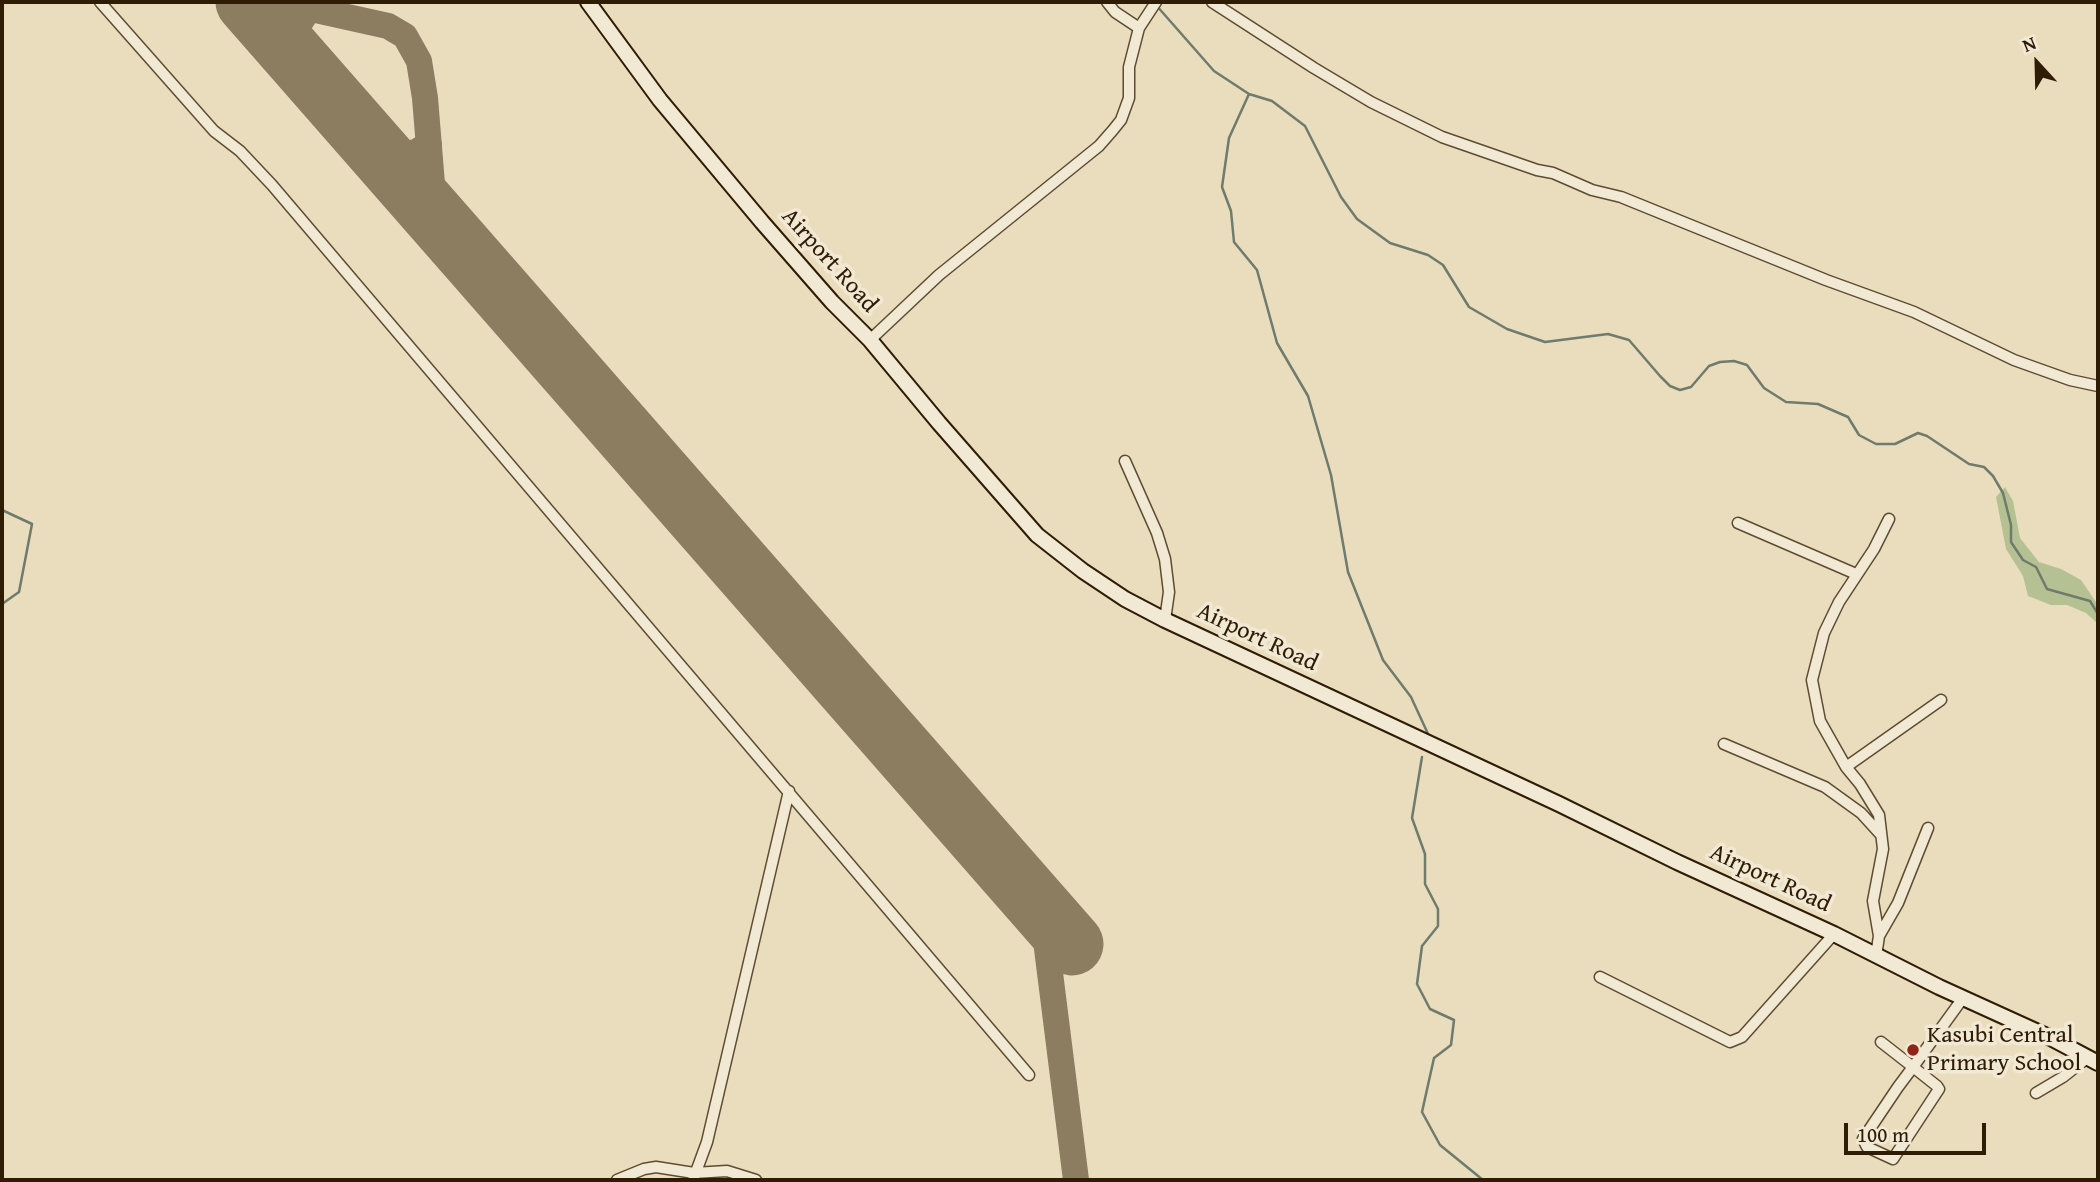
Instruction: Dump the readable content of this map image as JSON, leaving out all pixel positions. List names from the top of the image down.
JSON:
{
  "streets": {
    "street": ["Airport Road"]
  },
  "places": ["Kasubi Central Primary School"],
  "scale_bar": "100 m",
  "north": "top"
}
